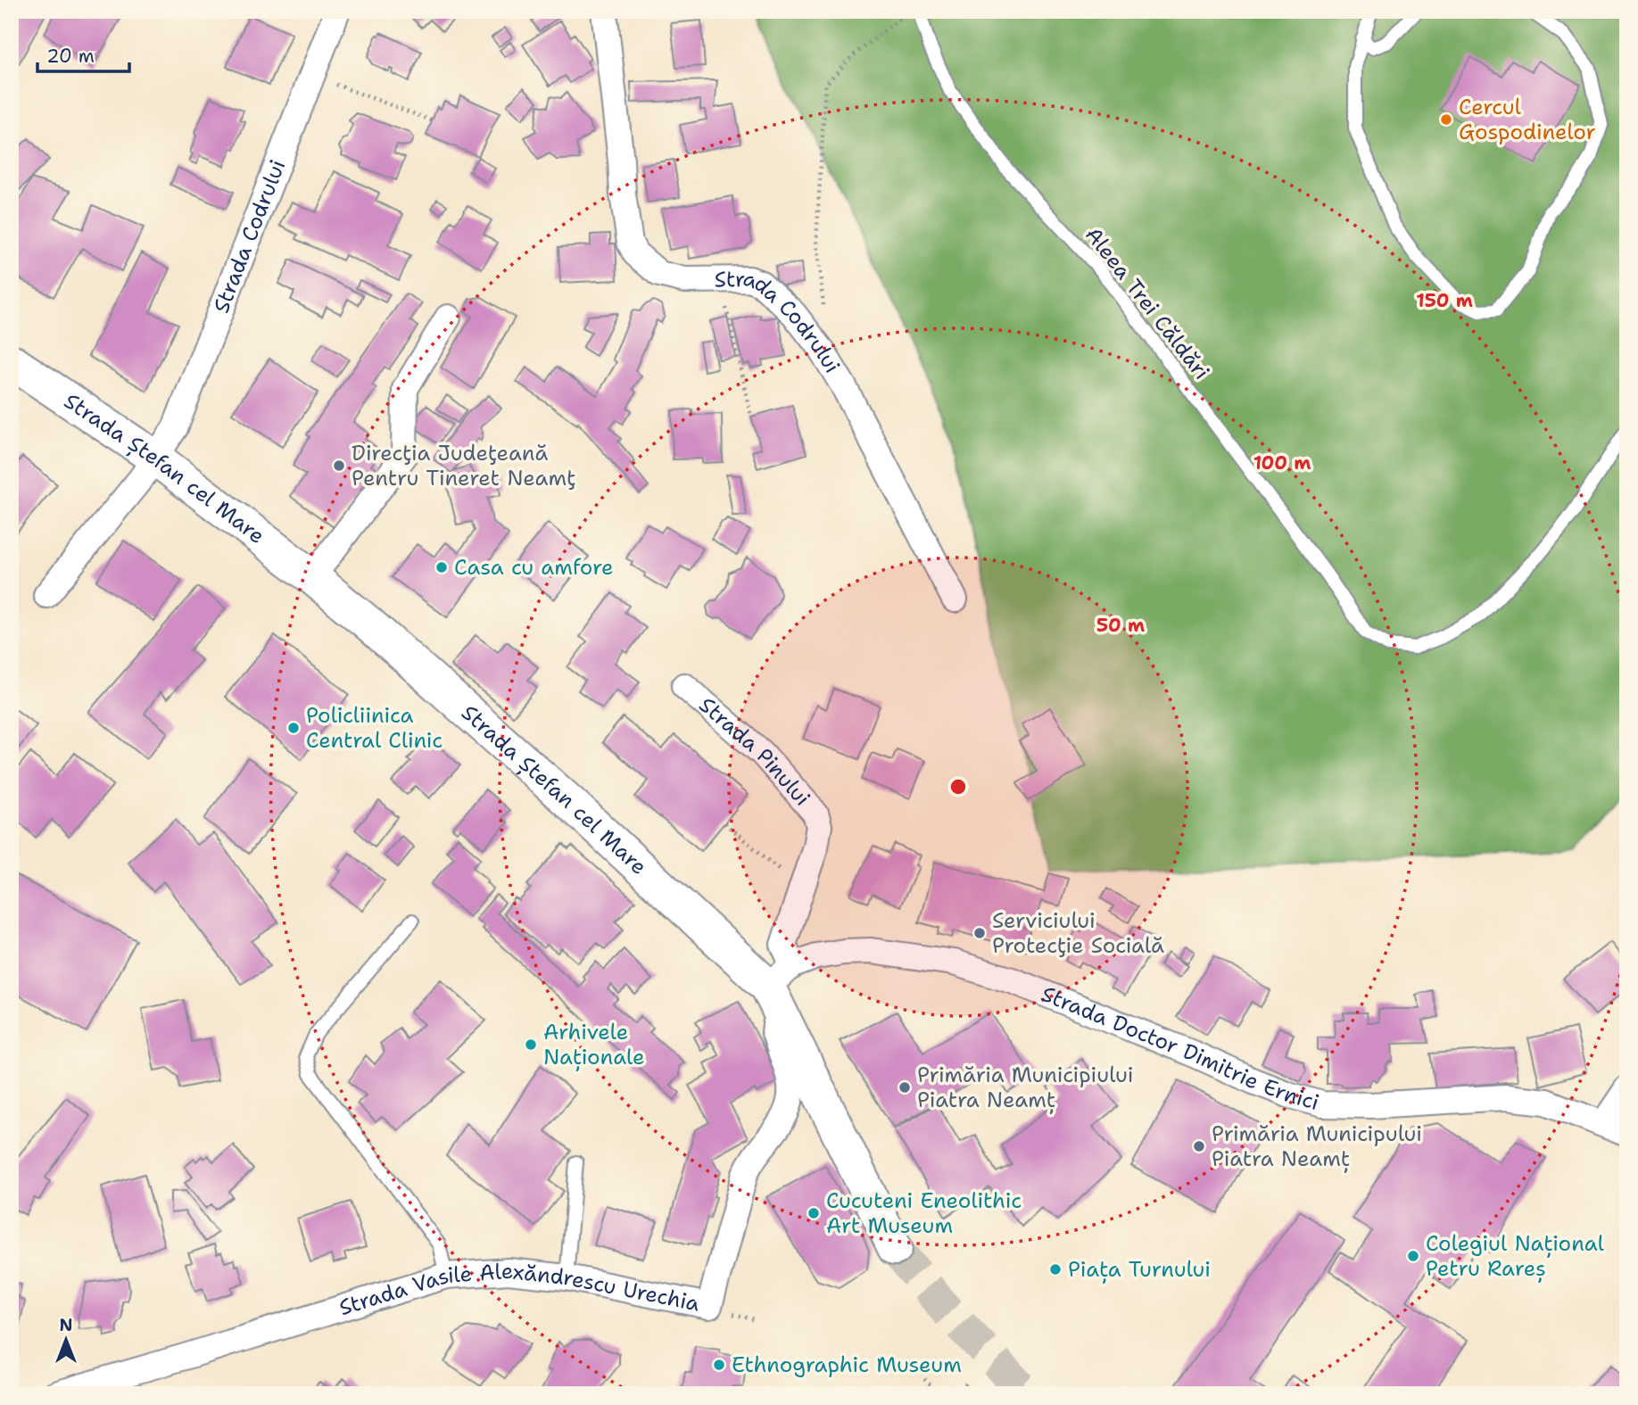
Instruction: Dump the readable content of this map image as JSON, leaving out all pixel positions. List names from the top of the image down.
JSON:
{
  "streets": {
    "street": [
      "Strada Codrului",
      "Strada Ștefan cel Mare",
      "Strada Pinului",
      "Strada Doctor Dimitrie Ernici",
      "Strada Vasile Alexăndrescu Urechia"
    ],
    "lane": ["Aleea Trei Căldări"]
  },
  "crossings": [
    ["Strada Codrului", "Strada Ștefan cel Mare"],
    ["Strada Ștefan cel Mare", "Strada Pinului"],
    ["Strada Ștefan cel Mare", "Strada Doctor Dimitrie Ernici"],
    ["Strada Ștefan cel Mare", "Strada Vasile Alexăndrescu Urechia"],
    ["Strada Pinului", "Strada Doctor Dimitrie Ernici"],
    ["Strada Pinului", "Strada Vasile Alexăndrescu Urechia"],
    ["Strada Doctor Dimitrie Ernici", "Strada Vasile Alexăndrescu Urechia"]
  ],
  "places": [
    "Cercul Gospodinelor",
    "Direcţia Judeţeană Pentru Tineret Neamţ",
    "Casa cu amfore",
    "Policliinica Central Clinic",
    "Serviciului Protecţie Socială",
    "Arhivele Naționale",
    "Primăria Municipiului Piatra Neamț",
    "Primăria Municipului Piatra Neamț",
    "Cucuteni Eneolithic Art Museum",
    "Colegiul Național Petru Rareș",
    "Piața Turnului",
    "Ethnographic Museum"
  ],
  "scale_bar": "20 m",
  "north": "top",
  "rings": ["150 m", "100 m", "50 m"]
}
